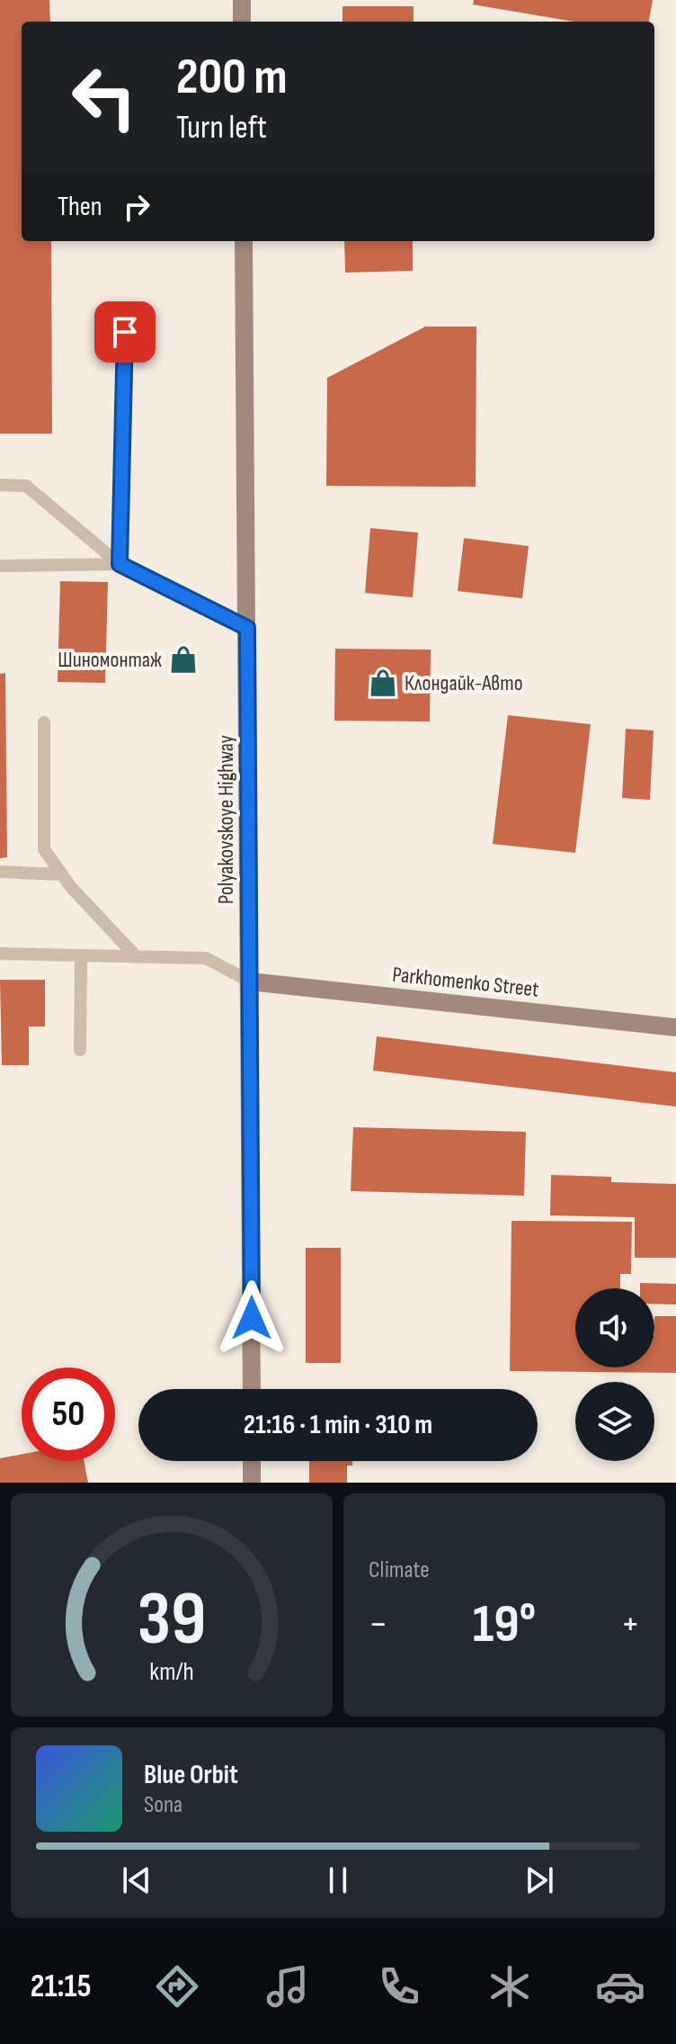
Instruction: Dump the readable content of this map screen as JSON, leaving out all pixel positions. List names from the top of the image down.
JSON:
{
  "streets": {
    "main road": ["Polyakovskoye Highway", "Parkhomenko Street"]
  },
  "crossings": [
    ["Polyakovskoye Highway", "Parkhomenko Street"]
  ],
  "places": {
    "shop": ["Шиномонтаж", "Клондайк-Авто"]
  },
  "page": {
    "turn": ["200 m", "Turn left"],
    "then": "Then",
    "limit": "50",
    "trip": "21:16 · 1 min · 310 m",
    "tile": "Climate",
    "heat": ["−", "19°", "+"],
    "song": ["Blue Orbit", "Sona"],
    "tabs": "21:15",
    "gauge": ["39", "km/h"]
  }
}
